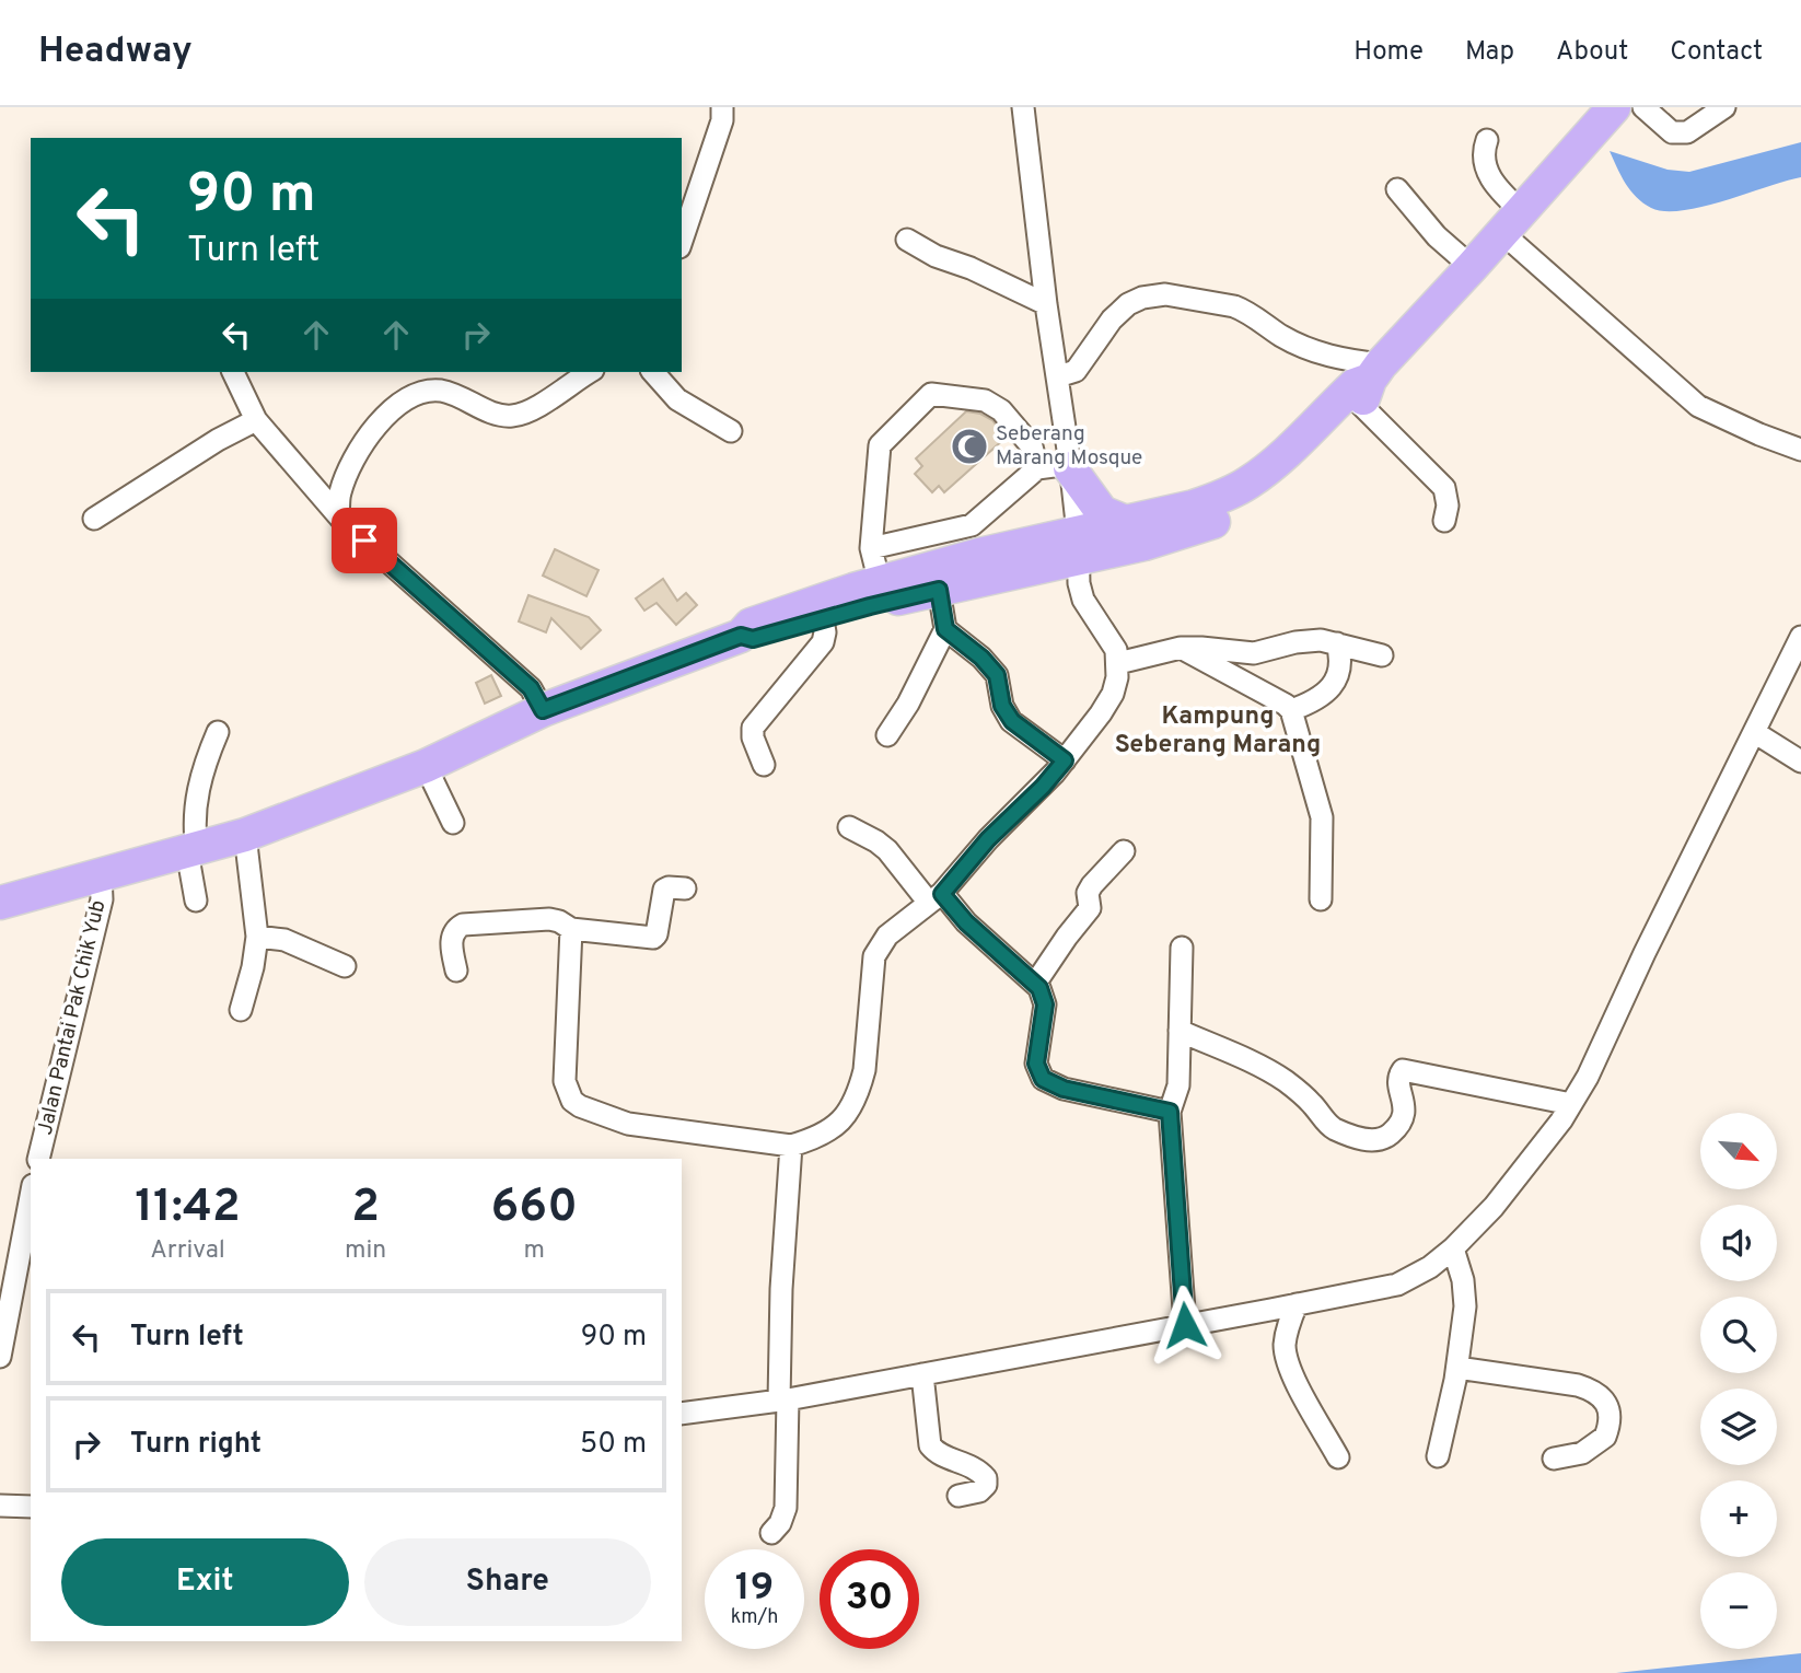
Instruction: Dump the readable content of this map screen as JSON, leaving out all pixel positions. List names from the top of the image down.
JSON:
{
  "streets": {
    "street": ["Jalan Pantai Pak Chik Yub"]
  },
  "districts": ["Kampung Seberang Marang"],
  "places": {
    "mosque": ["Seberang Marang Mosque"]
  },
  "north": "bottom right",
  "page": {
    "header": "Headway",
    "nav": [
      "Home",
      "Map",
      "About",
      "Contact"
    ],
    "turn": ["90 m", "Turn left"],
    "map_buttons": ["+", "−"],
    "eta": [
      "11:42",
      "Arrival",
      "2",
      "min",
      "660",
      "m"
    ],
    "list": [
      {
        "name": "Turn left",
        "value": "90 m"
      },
      {
        "name": "Turn right",
        "value": "50 m"
      }
    ],
    "buttons": ["Exit", "Share"],
    "speed": "19 km/h",
    "limit": "30"
  }
}
